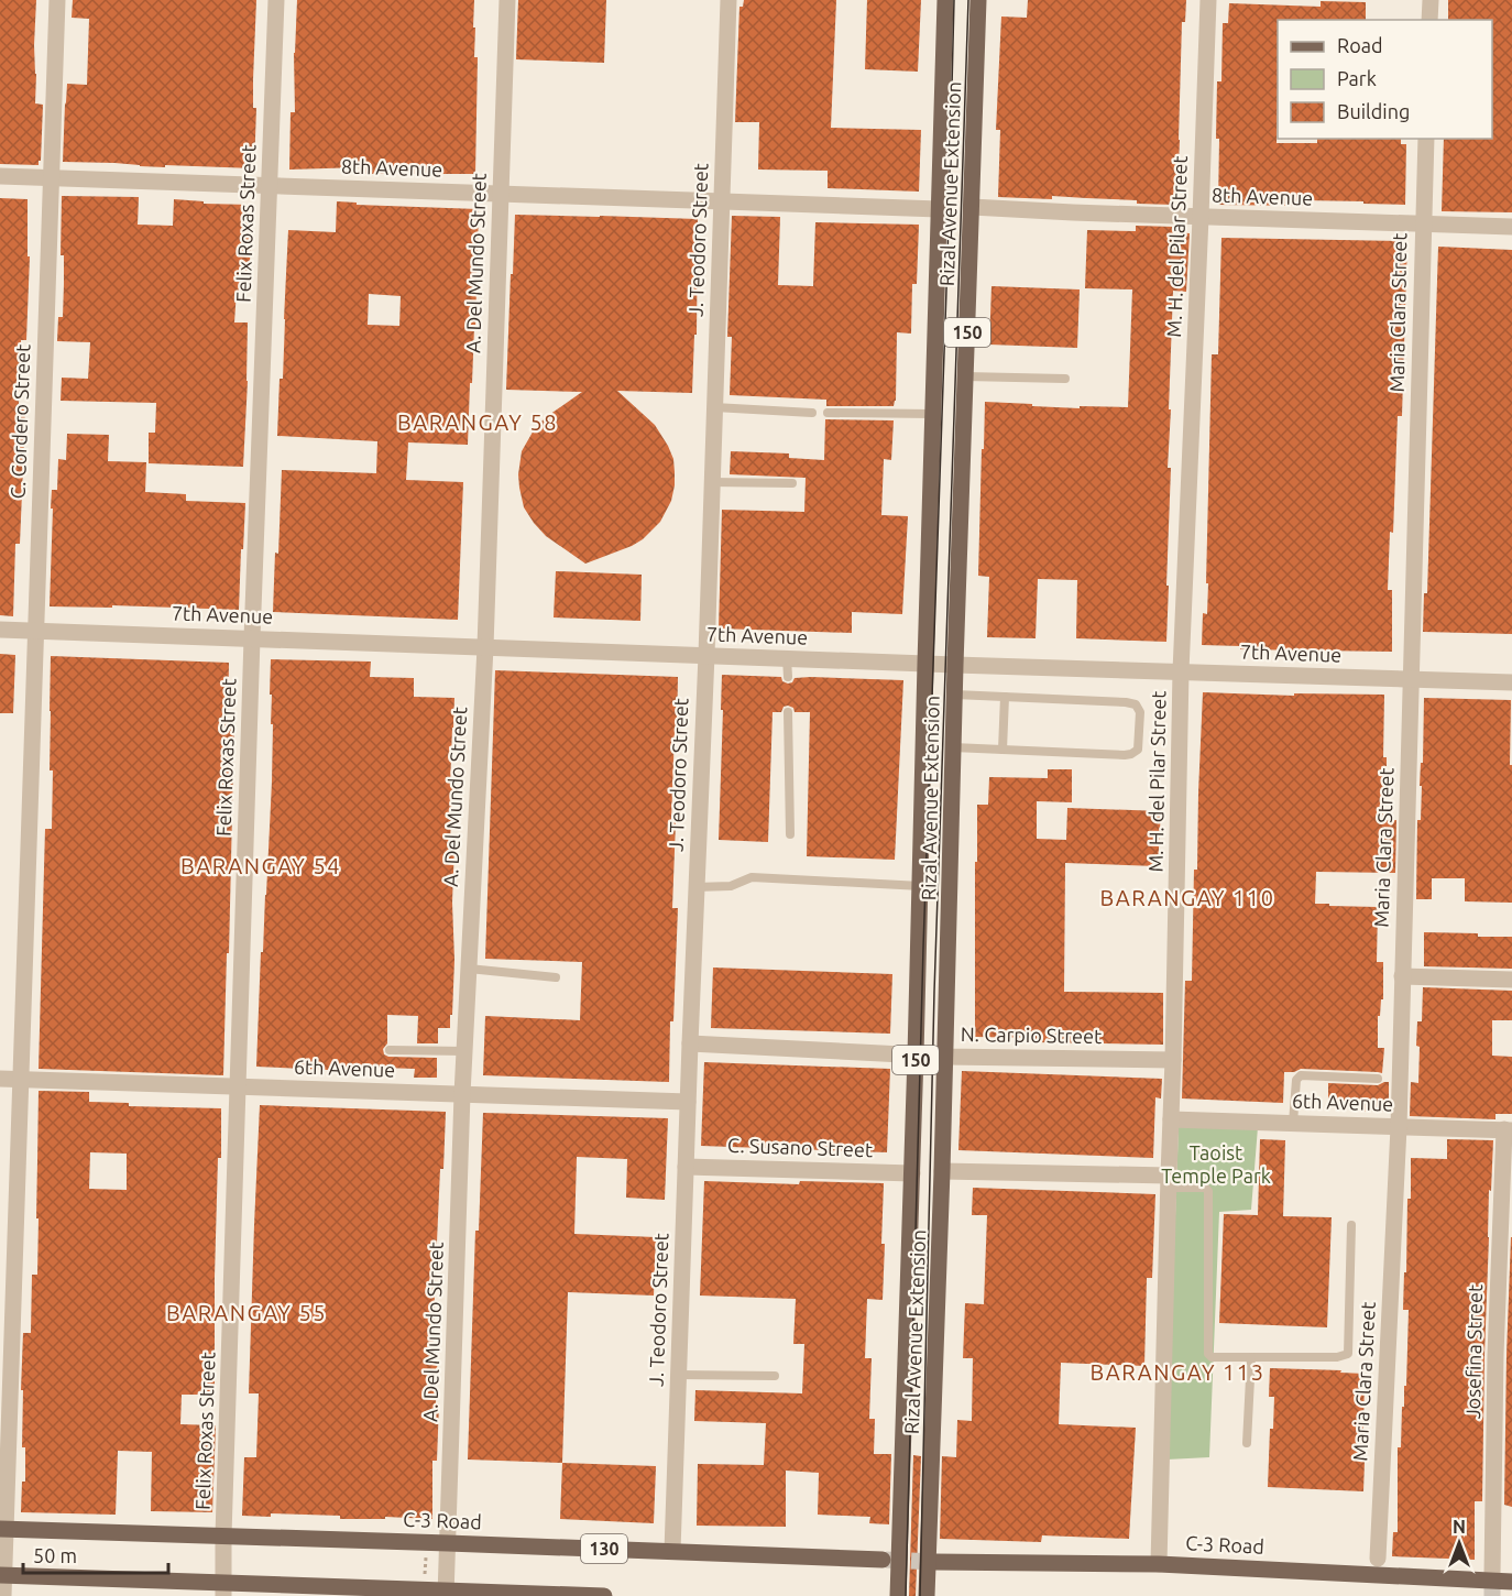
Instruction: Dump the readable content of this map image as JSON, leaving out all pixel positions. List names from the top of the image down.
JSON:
{
  "streets": {
    "main road": [
      "Rizal Avenue Extension",
      "150",
      "C-3 Road",
      "130"
    ],
    "street": [
      "8th Avenue",
      "Felix Roxas Street",
      "J. Teodoro Street",
      "M. H. del Pilar Street",
      "A. Del Mundo Street",
      "Maria Clara Street",
      "C. Cordero Street",
      "7th Avenue",
      "N. Carpio Street",
      "6th Avenue",
      "C. Susano Street",
      "Josefina Street"
    ]
  },
  "crossings": [
    ["8th Avenue", "Rizal Avenue Extension"],
    ["8th Avenue", "Felix Roxas Street"],
    ["8th Avenue", "J. Teodoro Street"],
    ["8th Avenue", "M. H. del Pilar Street"],
    ["8th Avenue", "A. Del Mundo Street"],
    ["8th Avenue", "Maria Clara Street"],
    ["8th Avenue", "C. Cordero Street"],
    ["Rizal Avenue Extension", "7th Avenue"],
    ["Rizal Avenue Extension", "N. Carpio Street"],
    ["Rizal Avenue Extension", "C. Susano Street"],
    ["Felix Roxas Street", "7th Avenue"],
    ["Felix Roxas Street", "6th Avenue"],
    ["Felix Roxas Street", "C-3 Road"],
    ["J. Teodoro Street", "7th Avenue"],
    ["J. Teodoro Street", "N. Carpio Street"],
    ["J. Teodoro Street", "6th Avenue"],
    ["J. Teodoro Street", "C. Susano Street"],
    ["J. Teodoro Street", "C-3 Road"],
    ["M. H. del Pilar Street", "7th Avenue"],
    ["M. H. del Pilar Street", "N. Carpio Street"],
    ["M. H. del Pilar Street", "6th Avenue"],
    ["M. H. del Pilar Street", "C-3 Road"],
    ["A. Del Mundo Street", "7th Avenue"],
    ["A. Del Mundo Street", "6th Avenue"],
    ["A. Del Mundo Street", "C-3 Road"],
    ["Maria Clara Street", "7th Avenue"],
    ["Maria Clara Street", "6th Avenue"],
    ["C. Cordero Street", "7th Avenue"],
    ["C. Cordero Street", "6th Avenue"],
    ["C. Cordero Street", "C-3 Road"],
    ["6th Avenue", "Josefina Street"]
  ],
  "districts": [
    "BARANGAY 58",
    "BARANGAY 54",
    "BARANGAY 110",
    "BARANGAY 55",
    "BARANGAY 113"
  ],
  "parks": ["Taoist Temple Park"],
  "legend": ["Road", "Park", "Building"],
  "scale_bar": "50 m",
  "north": "top"
}
